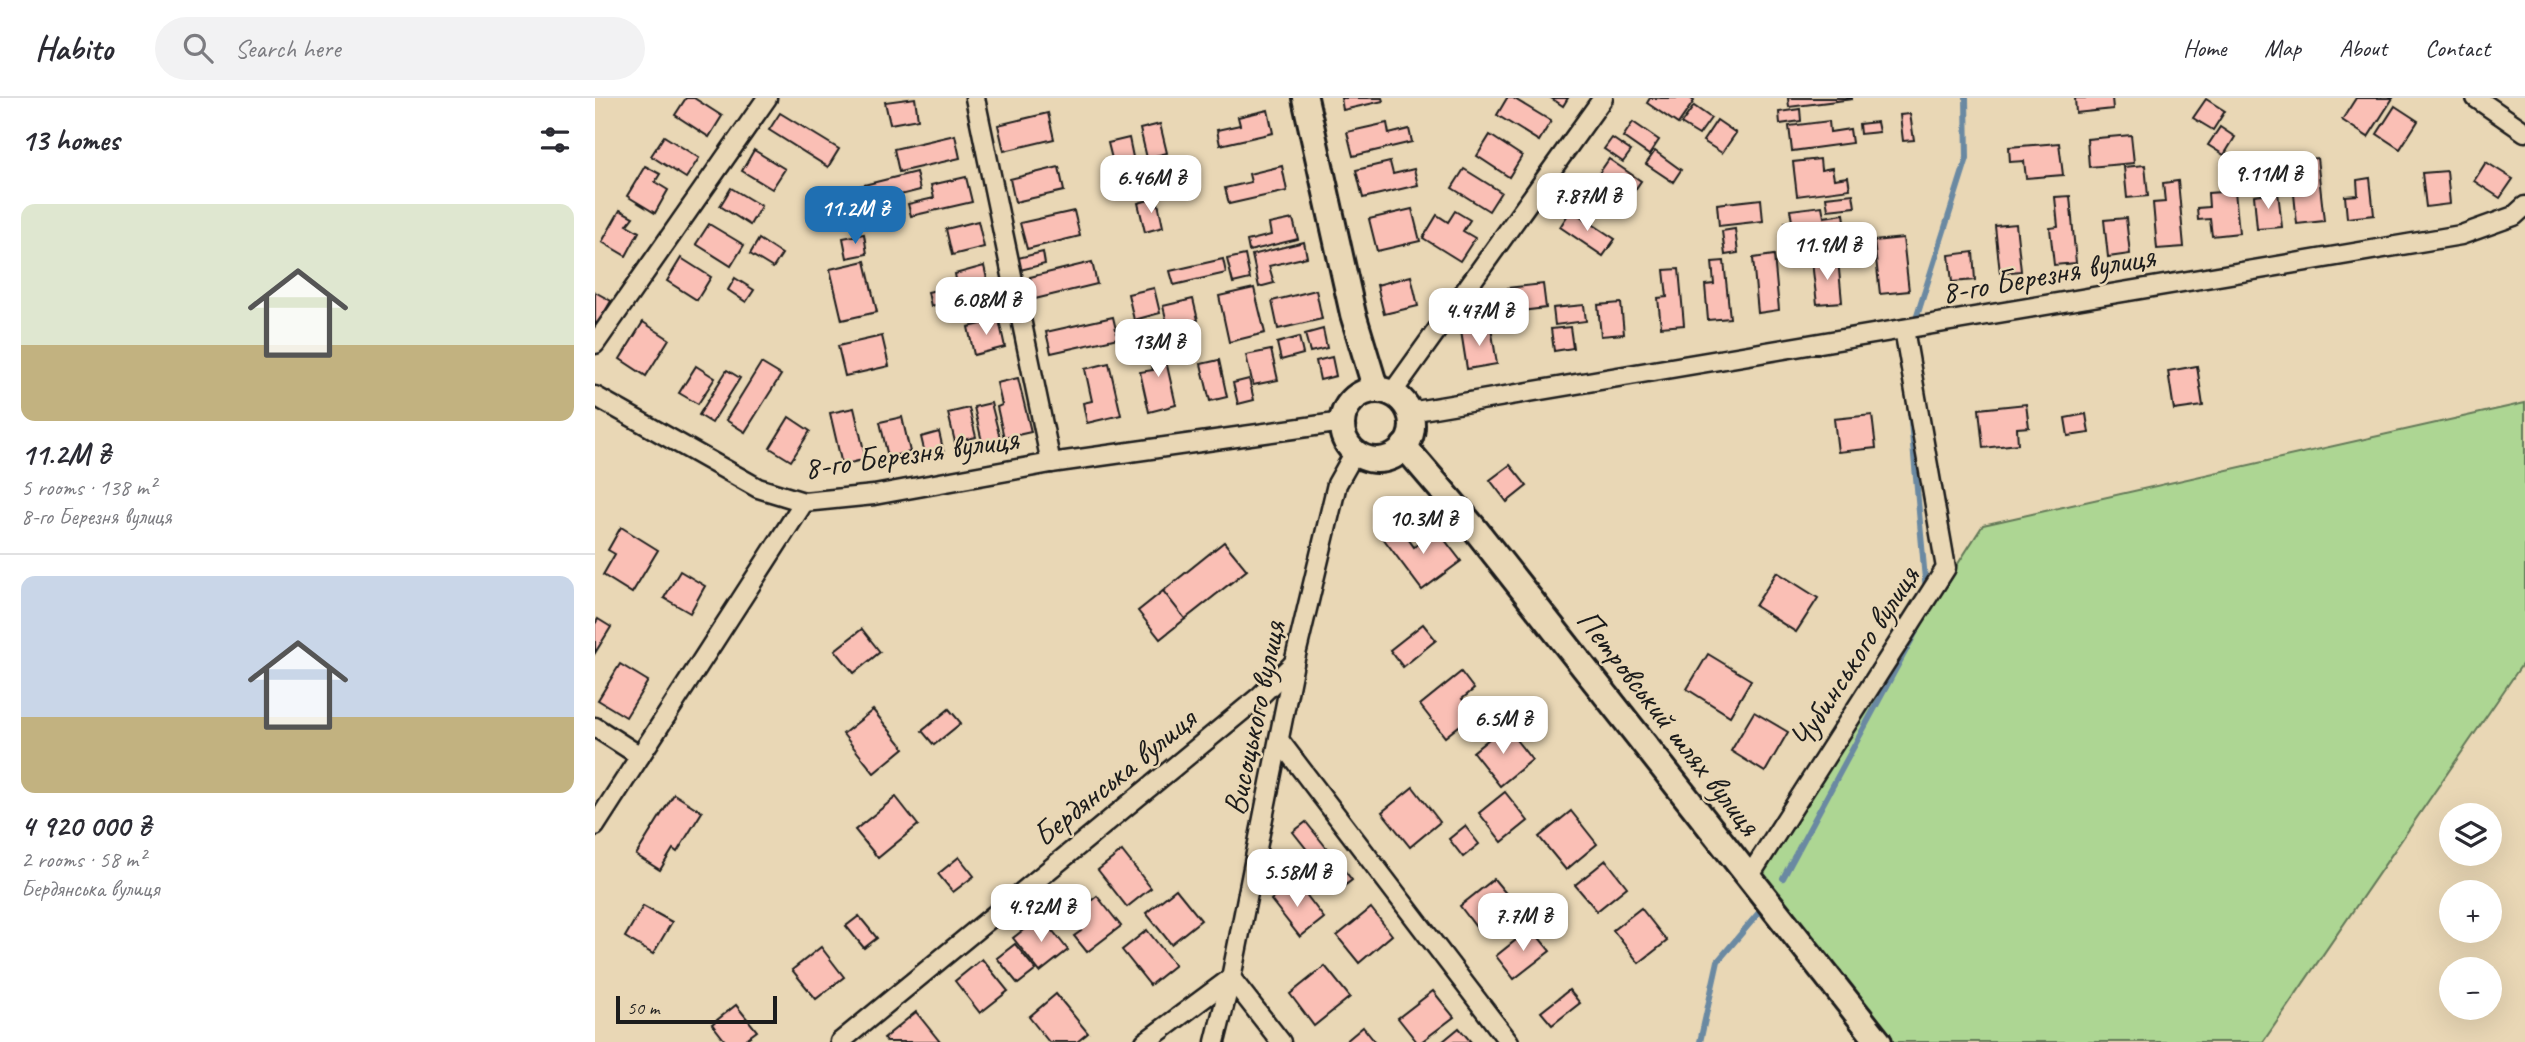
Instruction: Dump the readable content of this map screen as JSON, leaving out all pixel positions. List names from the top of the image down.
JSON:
{
  "streets": {
    "street": [
      "8-го Березня вулиця",
      "Чубинського вулиця",
      "Висоцького вулиця",
      "Петровський шлях вулиця",
      "Бердянська вулиця"
    ]
  },
  "crossings": [
    ["8-го Березня вулиця", "Чубинського вулиця"],
    ["8-го Березня вулиця", "Висоцького вулиця"],
    ["8-го Березня вулиця", "Петровський шлях вулиця"],
    ["Чубинського вулиця", "Петровський шлях вулиця"],
    ["Висоцького вулиця", "Петровський шлях вулиця"],
    ["Висоцького вулиця", "Бердянська вулиця"]
  ],
  "scale_bar": "50 m",
  "page": {
    "header": "Habito",
    "search": "Search here",
    "nav": [
      "Home",
      "Map",
      "About",
      "Contact"
    ],
    "heading": "13 homes",
    "price": [
      "9.11M ₴",
      "6.46M ₴",
      "7.87M ₴",
      "11.2M ₴",
      "11.9M ₴",
      "6.08M ₴",
      "4.47M ₴",
      "13M ₴",
      "10.3M ₴",
      "6.5M ₴",
      "5.58M ₴",
      "4.92M ₴",
      "7.7M ₴"
    ],
    "list": [
      {
        "name": "11.2M ₴",
        "note": "5 rooms · 138 m² · 8-го Березня вулиця"
      },
      {
        "name": "4 920 000 ₴",
        "note": "2 rooms · 58 m² · Бердянська вулиця"
      }
    ],
    "map_buttons": ["+", "−"],
    "scale": "50 m"
  }
}
